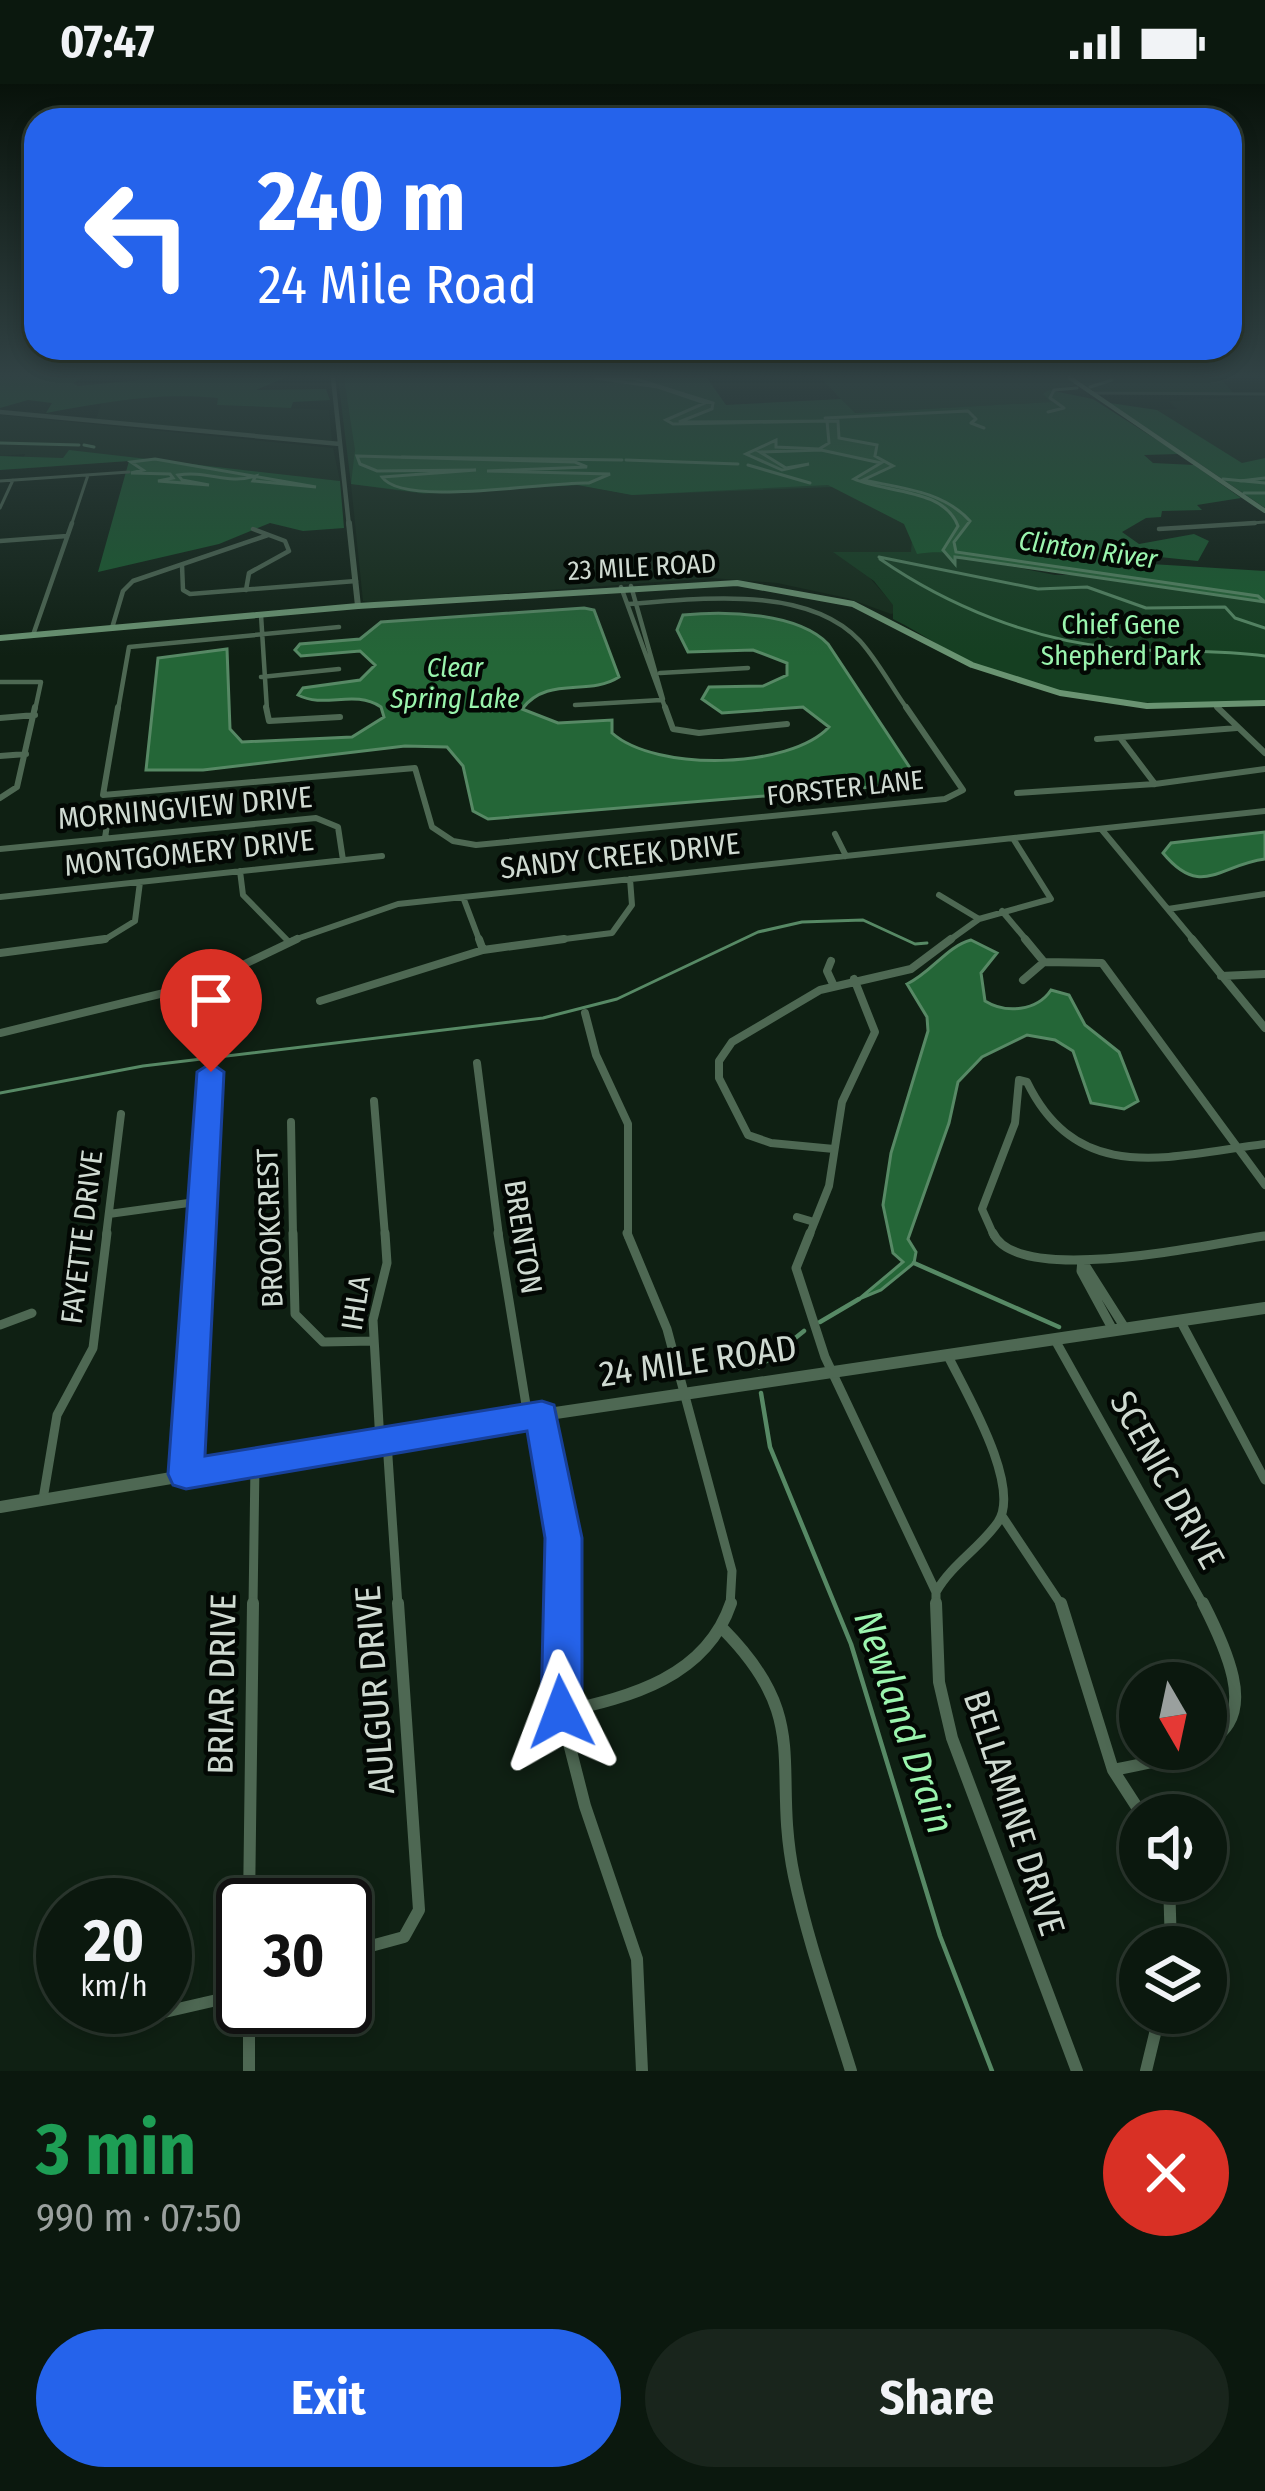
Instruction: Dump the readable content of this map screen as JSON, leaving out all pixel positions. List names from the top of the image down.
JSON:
{
  "streets": {
    "main road": ["23 MILE ROAD"],
    "street": [
      "FORSTER LANE",
      "MORNINGVIEW DRIVE",
      "MONTGOMERY DRIVE",
      "SANDY CREEK DRIVE",
      "BROOKCREST",
      "FAYETTE DRIVE",
      "BRENTON",
      "IHLA",
      "24 MILE ROAD",
      "SCENIC DRIVE",
      "BRIAR DRIVE",
      "AULGUR DRIVE",
      "BELLAMINE DRIVE"
    ]
  },
  "crossings": [
    ["MORNINGVIEW DRIVE", "MONTGOMERY DRIVE"],
    ["BROOKCREST", "IHLA"],
    ["FAYETTE DRIVE", "24 MILE ROAD"],
    ["BRENTON", "24 MILE ROAD"],
    ["IHLA", "24 MILE ROAD"],
    ["IHLA", "AULGUR DRIVE"],
    ["24 MILE ROAD", "SCENIC DRIVE"],
    ["24 MILE ROAD", "BRIAR DRIVE"],
    ["24 MILE ROAD", "AULGUR DRIVE"],
    ["24 MILE ROAD", "BELLAMINE DRIVE"]
  ],
  "water": ["Clinton River", "Clear Spring Lake", "Newland Drain"],
  "parks": ["Chief Gene Shepherd Park"],
  "north": "bottom",
  "page": {
    "status": "07:47",
    "turn": ["240 m", "24 Mile Road"],
    "speed": "20 km/h",
    "limit": "30",
    "heading": ["3 min", "990 m · 07:50"],
    "buttons": ["Exit", "Share"]
  }
}
